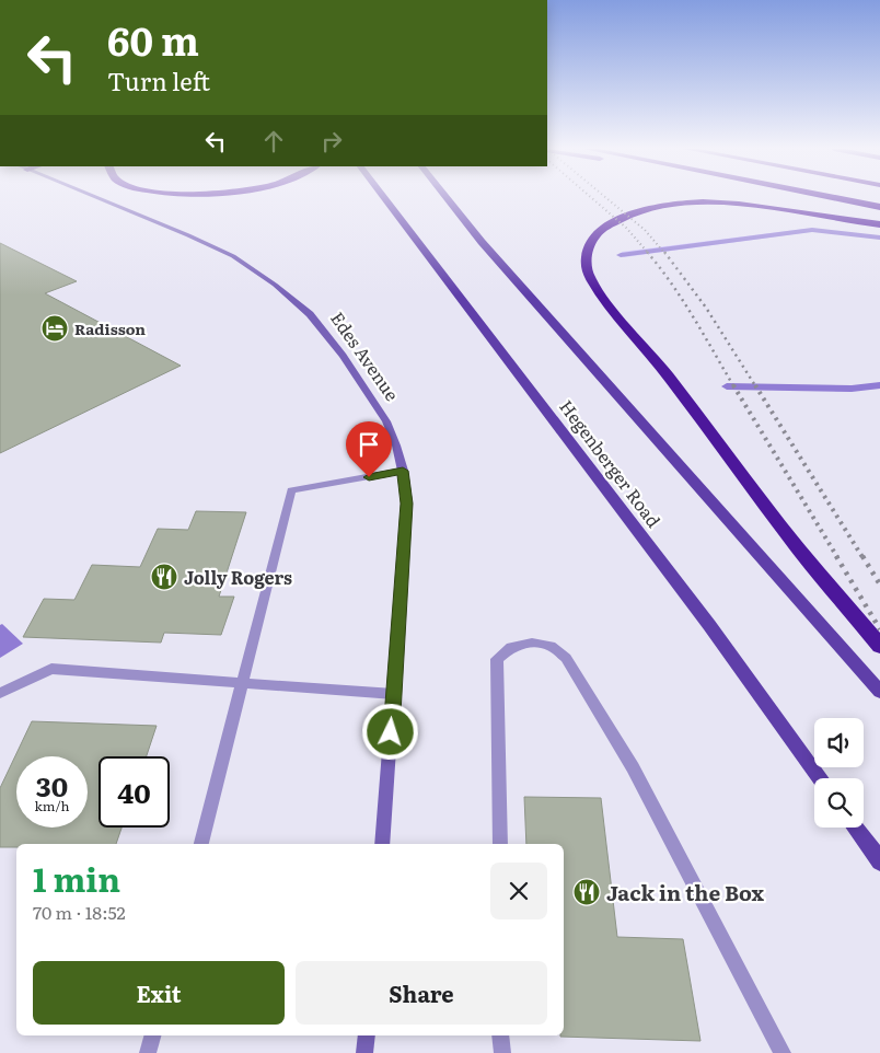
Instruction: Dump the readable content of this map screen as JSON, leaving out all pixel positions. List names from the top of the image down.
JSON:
{
  "streets": {
    "main road": ["Hegenberger Road"],
    "street": ["Edes Avenue"]
  },
  "places": {
    "hotel": ["Radisson"],
    "restaurant": ["Jolly Rogers", "Jack in the Box"]
  },
  "page": {
    "turn": ["60 m", "Turn left"],
    "speed": "30 km/h",
    "limit": "40",
    "heading": ["1 min", "70 m · 18:52"],
    "buttons": ["Exit", "Share"]
  }
}
